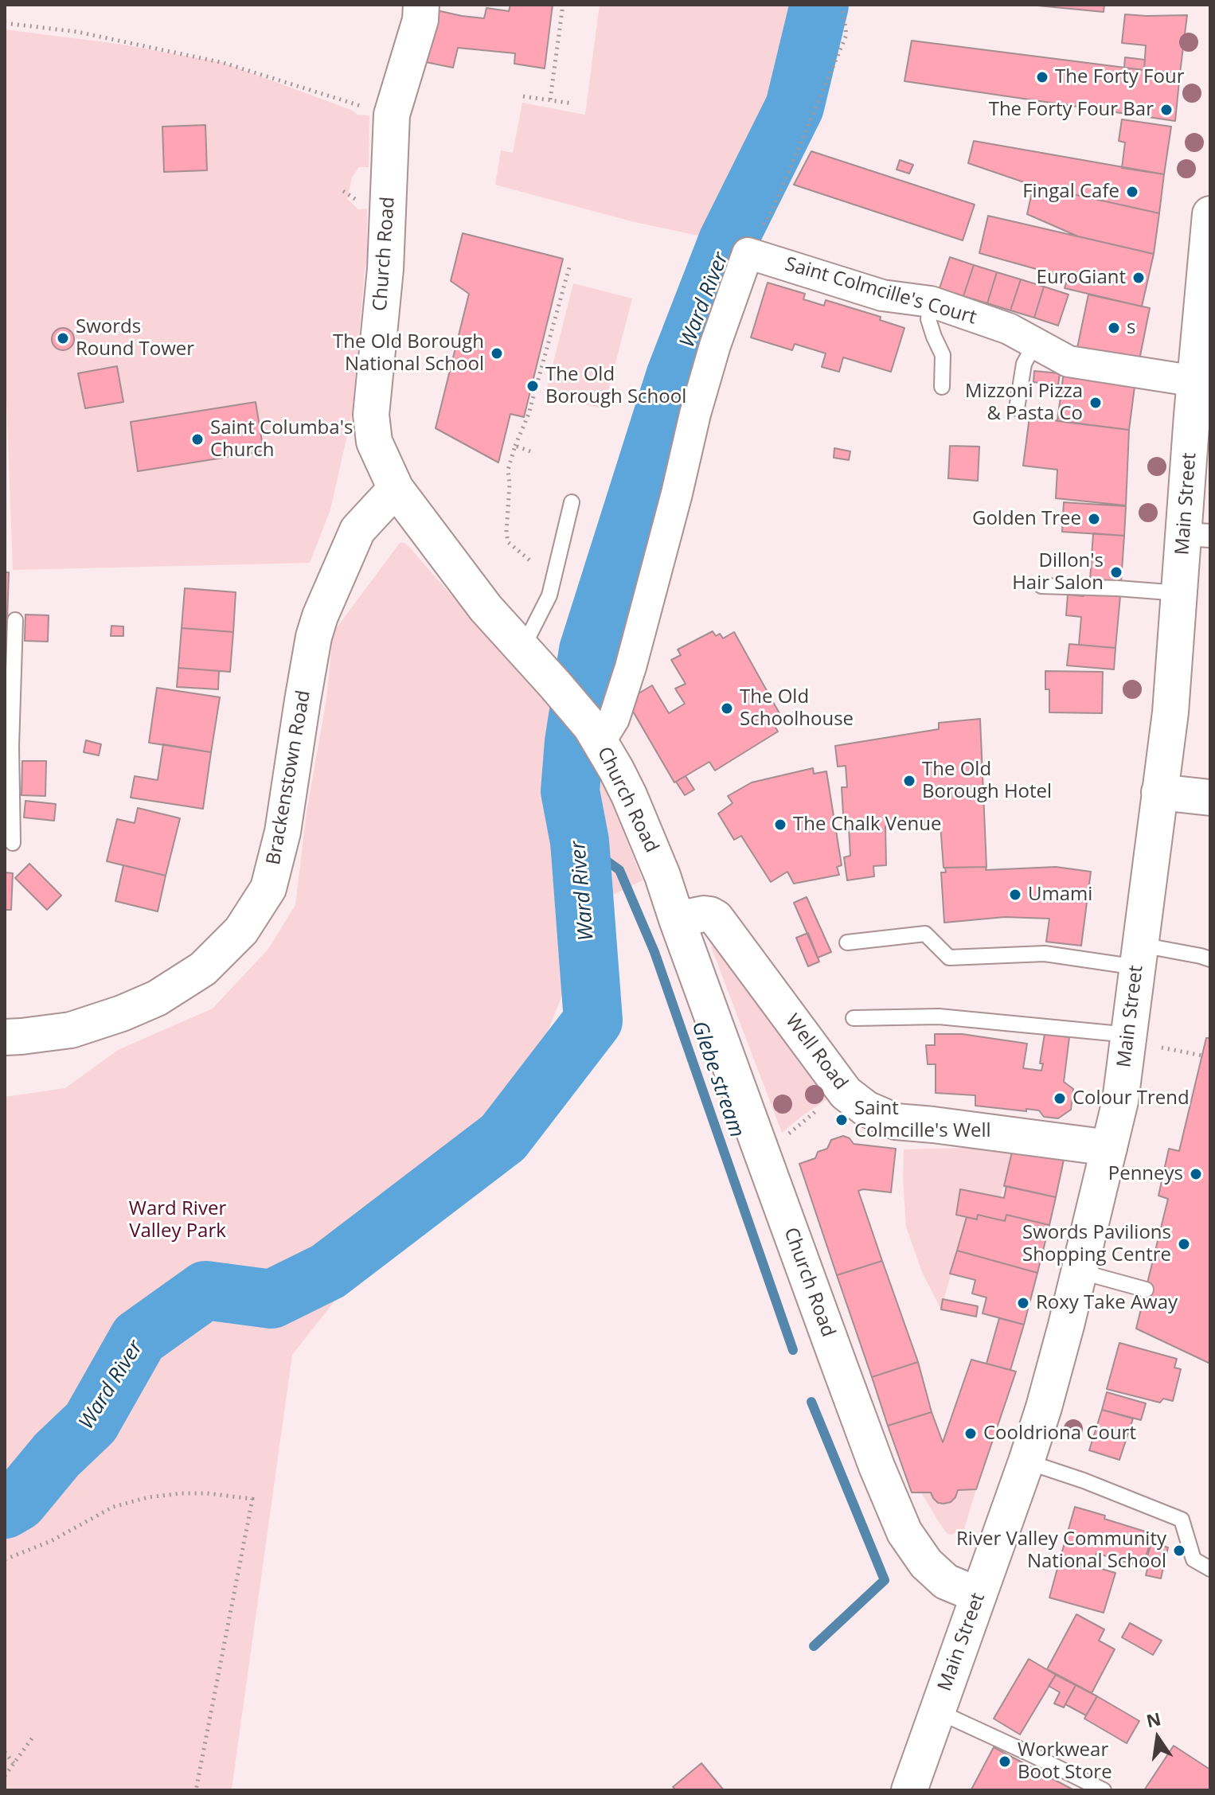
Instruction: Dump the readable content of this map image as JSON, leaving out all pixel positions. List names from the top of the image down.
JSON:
{
  "streets": {
    "street": [
      "Church Road",
      "Saint Colmcille's Court",
      "Main Street",
      "Brackenstown Road",
      "Well Road"
    ]
  },
  "crossings": [
    ["Church Road", "Main Street"],
    ["Church Road", "Brackenstown Road"],
    ["Church Road", "Well Road"],
    ["Saint Colmcille's Court", "Main Street"]
  ],
  "water": ["Ward River", "Glebe stream"],
  "parks": ["Ward River Valley Park"],
  "places": [
    "The Forty Four",
    "The Forty Four Bar",
    "Fingal Cafe",
    "EuroGiant",
    "s",
    "Swords Round Tower",
    "The Old Borough National School",
    "The Old Borough School",
    "Mizzoni Pizza & Pasta Co",
    "Saint Columba's Church",
    "Golden Tree",
    "Dillon's Hair Salon",
    "The Old Schoolhouse",
    "The Old Borough Hotel",
    "The Chalk Venue",
    "Umami",
    "Colour Trend",
    "Saint Colmcille's Well",
    "Penneys",
    "Swords Pavilions Shopping Centre",
    "Roxy Take Away",
    "Cooldriona Court",
    "River Valley Community National School",
    "Workwear Boot Store"
  ],
  "north": "top"
}
